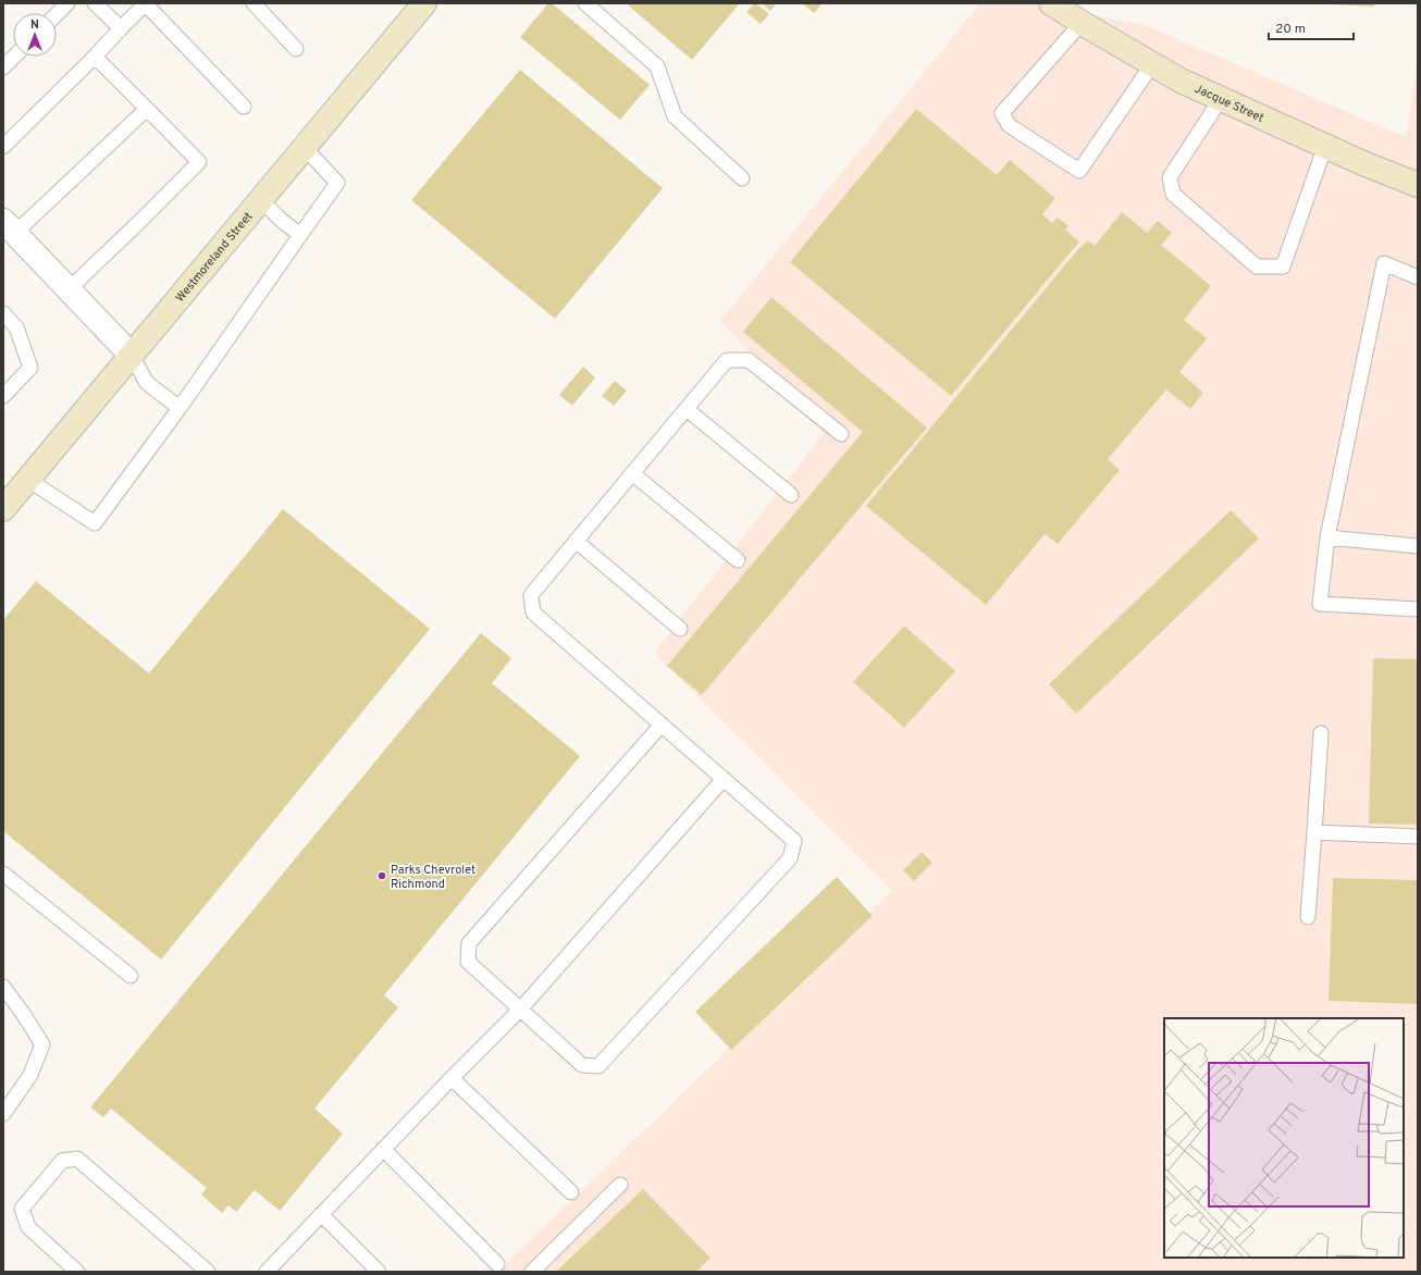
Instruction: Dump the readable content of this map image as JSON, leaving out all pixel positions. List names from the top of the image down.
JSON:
{
  "streets": {
    "street": ["Jacque Street", "Westmoreland Street"]
  },
  "places": ["Parks Chevrolet Richmond"],
  "scale_bar": "20 m",
  "north": "top"
}
